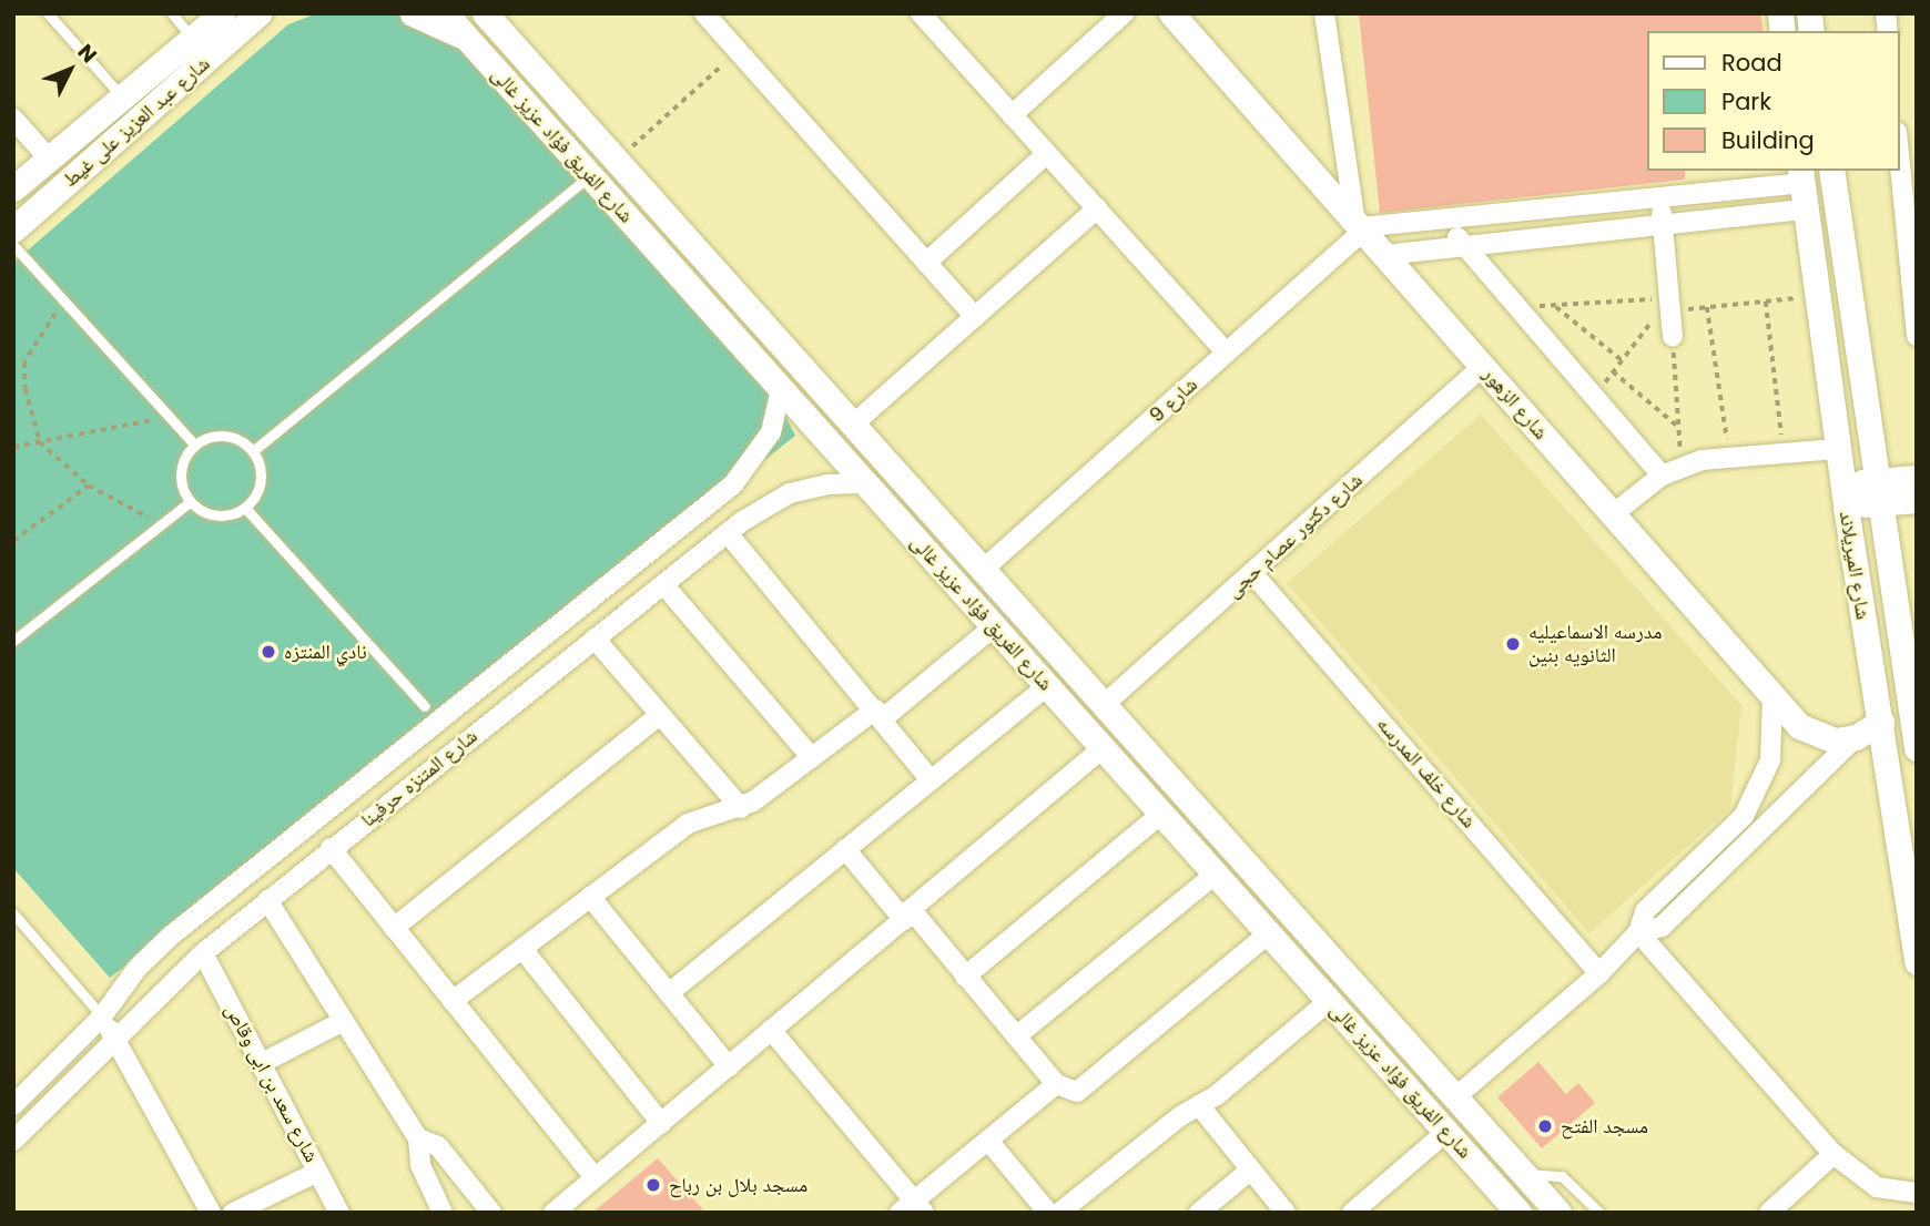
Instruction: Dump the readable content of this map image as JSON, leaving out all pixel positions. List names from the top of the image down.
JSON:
{
  "streets": {
    "street": [
      "شارع عبد العزيز على غيط",
      "شارع الفريق فؤاد عزيز غالى",
      "شارع 9",
      "شارع الزهور",
      "شارع دكتور عصام حجى",
      "شارع الميريلاند",
      "شارع خلف المدرسه",
      "شارع المتنزه حرفينا",
      "شارع سعد بن ابى وقاص"
    ]
  },
  "crossings": [
    ["شارع الفريق فؤاد عزيز غالى", "شارع 9"],
    ["شارع الفريق فؤاد عزيز غالى", "شارع دكتور عصام حجى"],
    ["شارع الفريق فؤاد عزيز غالى", "شارع المتنزه حرفينا"],
    ["شارع 9", "شارع الزهور"],
    ["شارع الزهور", "شارع دكتور عصام حجى"],
    ["شارع دكتور عصام حجى", "شارع خلف المدرسه"],
    ["شارع المتنزه حرفينا", "شارع سعد بن ابى وقاص"]
  ],
  "places": [
    "مدرسه الاسماعيليه الثانويه بنين",
    "نادي المنتزه",
    "مسجد الفتح",
    "مسجد بلال بن رباح"
  ],
  "legend": ["Road", "Park", "Building"],
  "north": "top right"
}
